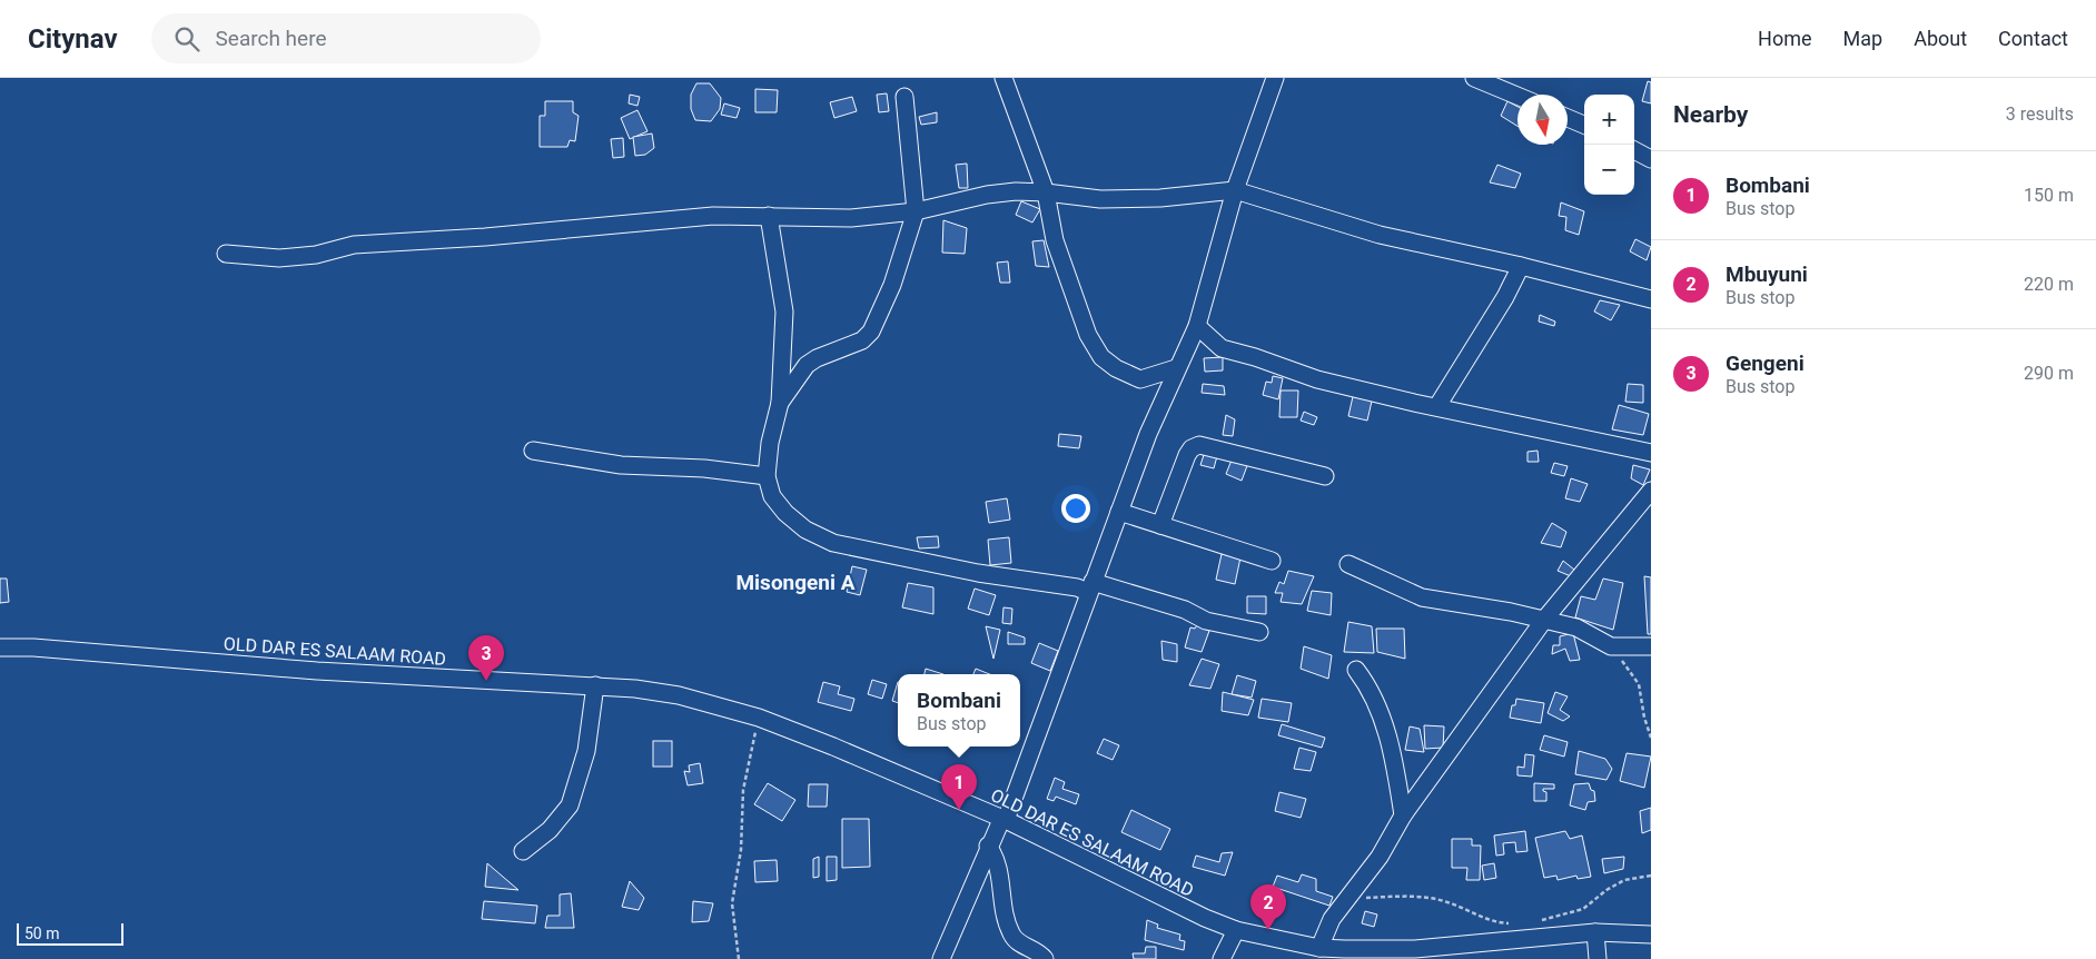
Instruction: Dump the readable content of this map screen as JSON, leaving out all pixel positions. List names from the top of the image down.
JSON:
{
  "streets": {
    "street": ["OLD DAR ES SALAAM ROAD"]
  },
  "districts": ["Misongeni A"],
  "scale_bar": "50 m",
  "north": "bottom",
  "page": {
    "header": "Citynav",
    "search": "Search here",
    "nav": [
      "Home",
      "Map",
      "About",
      "Contact"
    ],
    "heading": ["Nearby", "3 results"],
    "map_buttons": ["+", "−"],
    "list": [
      {
        "mark": "1",
        "name": "Bombani",
        "note": "Bus stop",
        "value": "150 m"
      },
      {
        "mark": "2",
        "name": "Mbuyuni",
        "note": "Bus stop",
        "value": "220 m"
      },
      {
        "mark": "3",
        "name": "Gengeni",
        "note": "Bus stop",
        "value": "290 m"
      }
    ],
    "pins": ["3", "1", "2"],
    "popup": ["Bombani", "Bus stop"],
    "scale": "50 m"
  }
}
